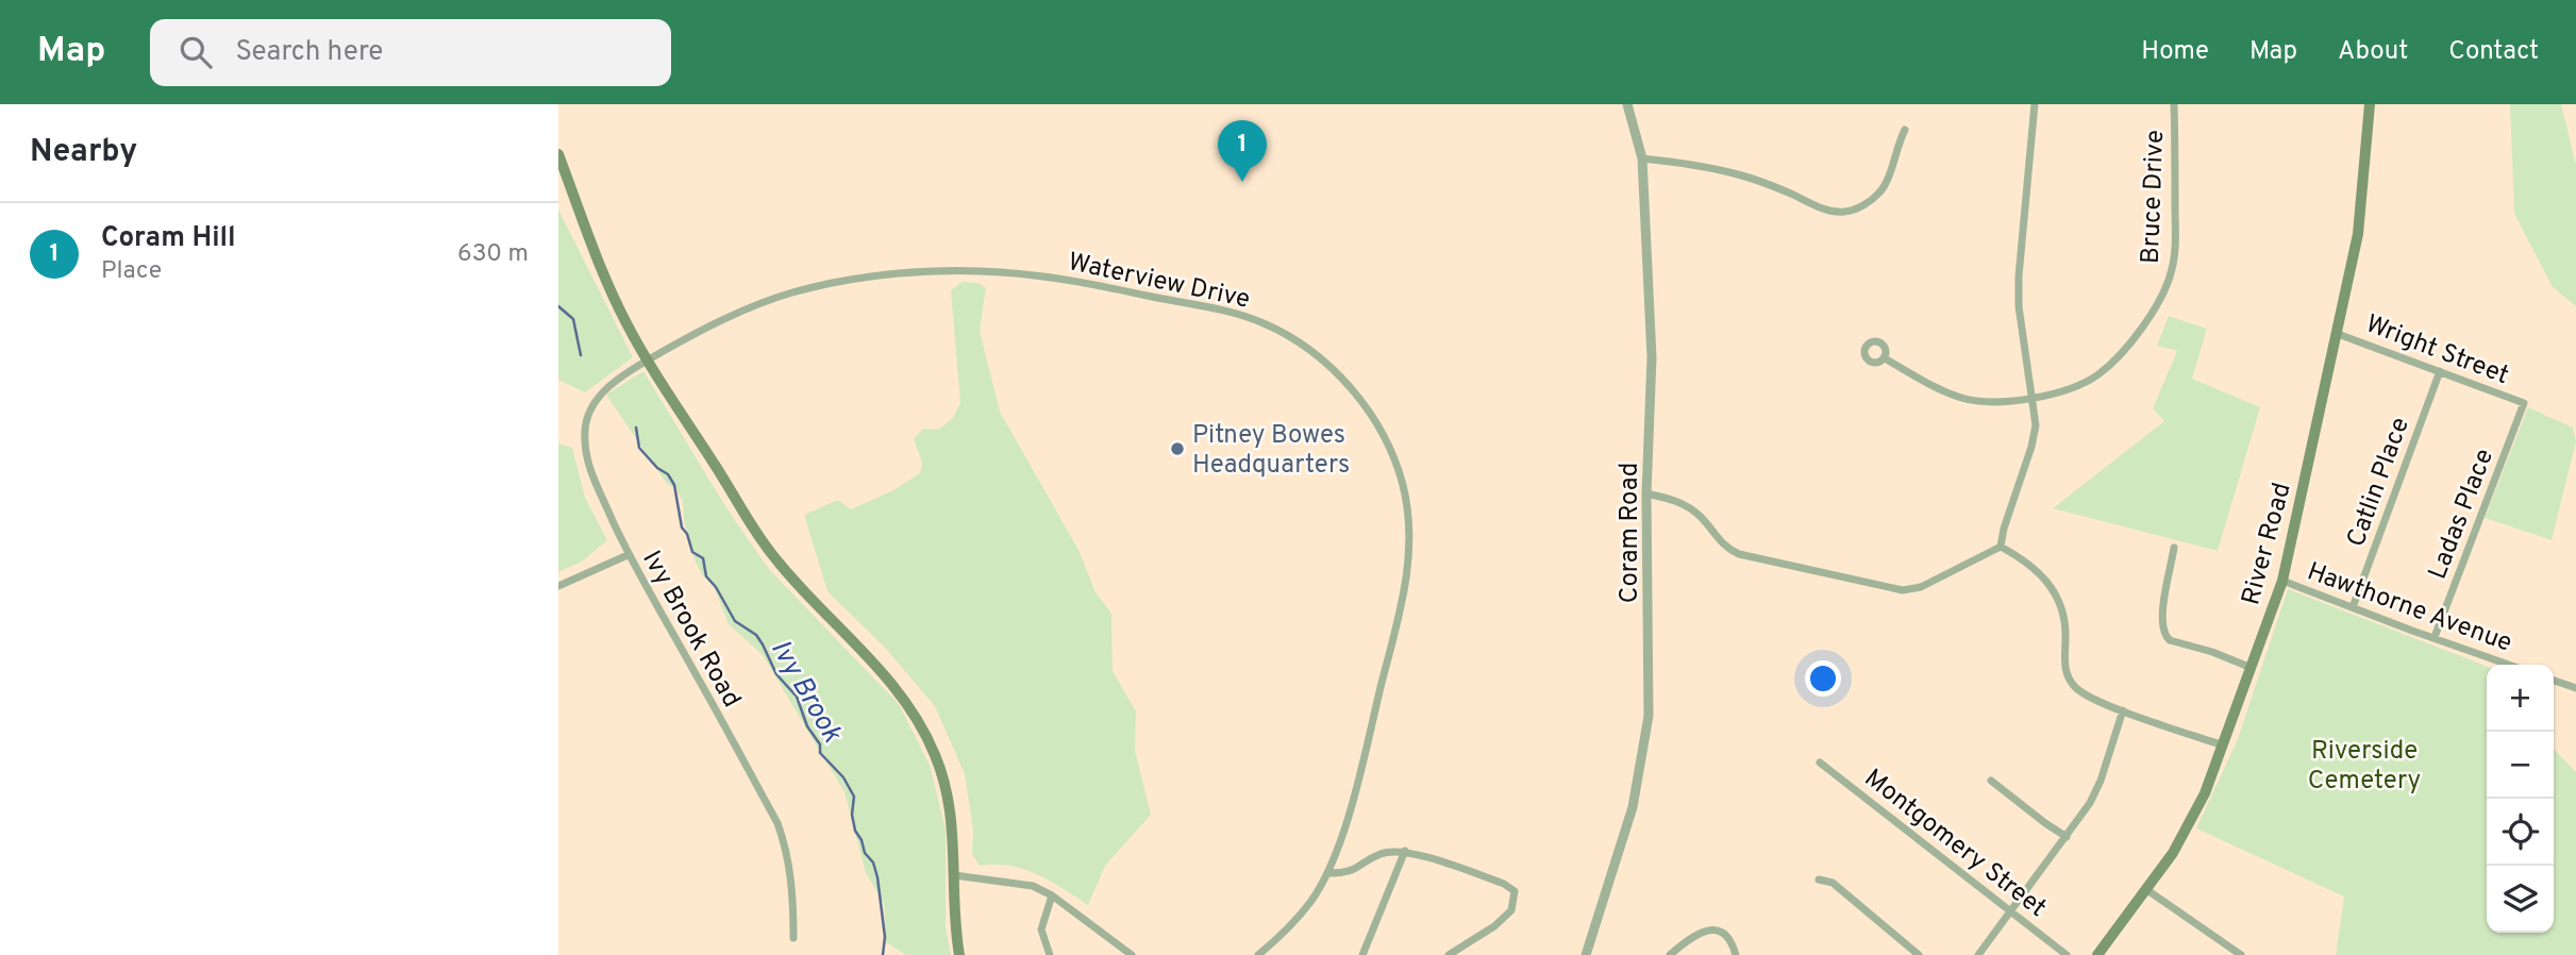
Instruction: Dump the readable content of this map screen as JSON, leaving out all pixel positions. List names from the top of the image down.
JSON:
{
  "streets": {
    "main road": ["River Road"],
    "street": [
      "Bruce Drive",
      "Waterview Drive",
      "Wright Street",
      "Catlin Place",
      "Ladas Place",
      "Coram Road",
      "Hawthorne Avenue",
      "Ivy Brook Road",
      "Montgomery Street"
    ]
  },
  "crossings": [
    ["Waterview Drive", "Ivy Brook Road"],
    ["Wright Street", "Catlin Place"],
    ["Wright Street", "Ladas Place"],
    ["Wright Street", "River Road"],
    ["Catlin Place", "Hawthorne Avenue"],
    ["Ladas Place", "Hawthorne Avenue"],
    ["River Road", "Hawthorne Avenue"]
  ],
  "water": ["Ivy Brook"],
  "parks": ["Riverside Cemetery"],
  "places": ["Pitney Bowes Headquarters"],
  "page": {
    "header": "Map",
    "search": "Search here",
    "nav": [
      "Home",
      "Map",
      "About",
      "Contact"
    ],
    "heading": "Nearby",
    "pins": "1",
    "list": [
      {
        "mark": "1",
        "name": "Coram Hill",
        "note": "Place",
        "value": "630 m"
      }
    ],
    "map_buttons": ["+", "−"]
  }
}
